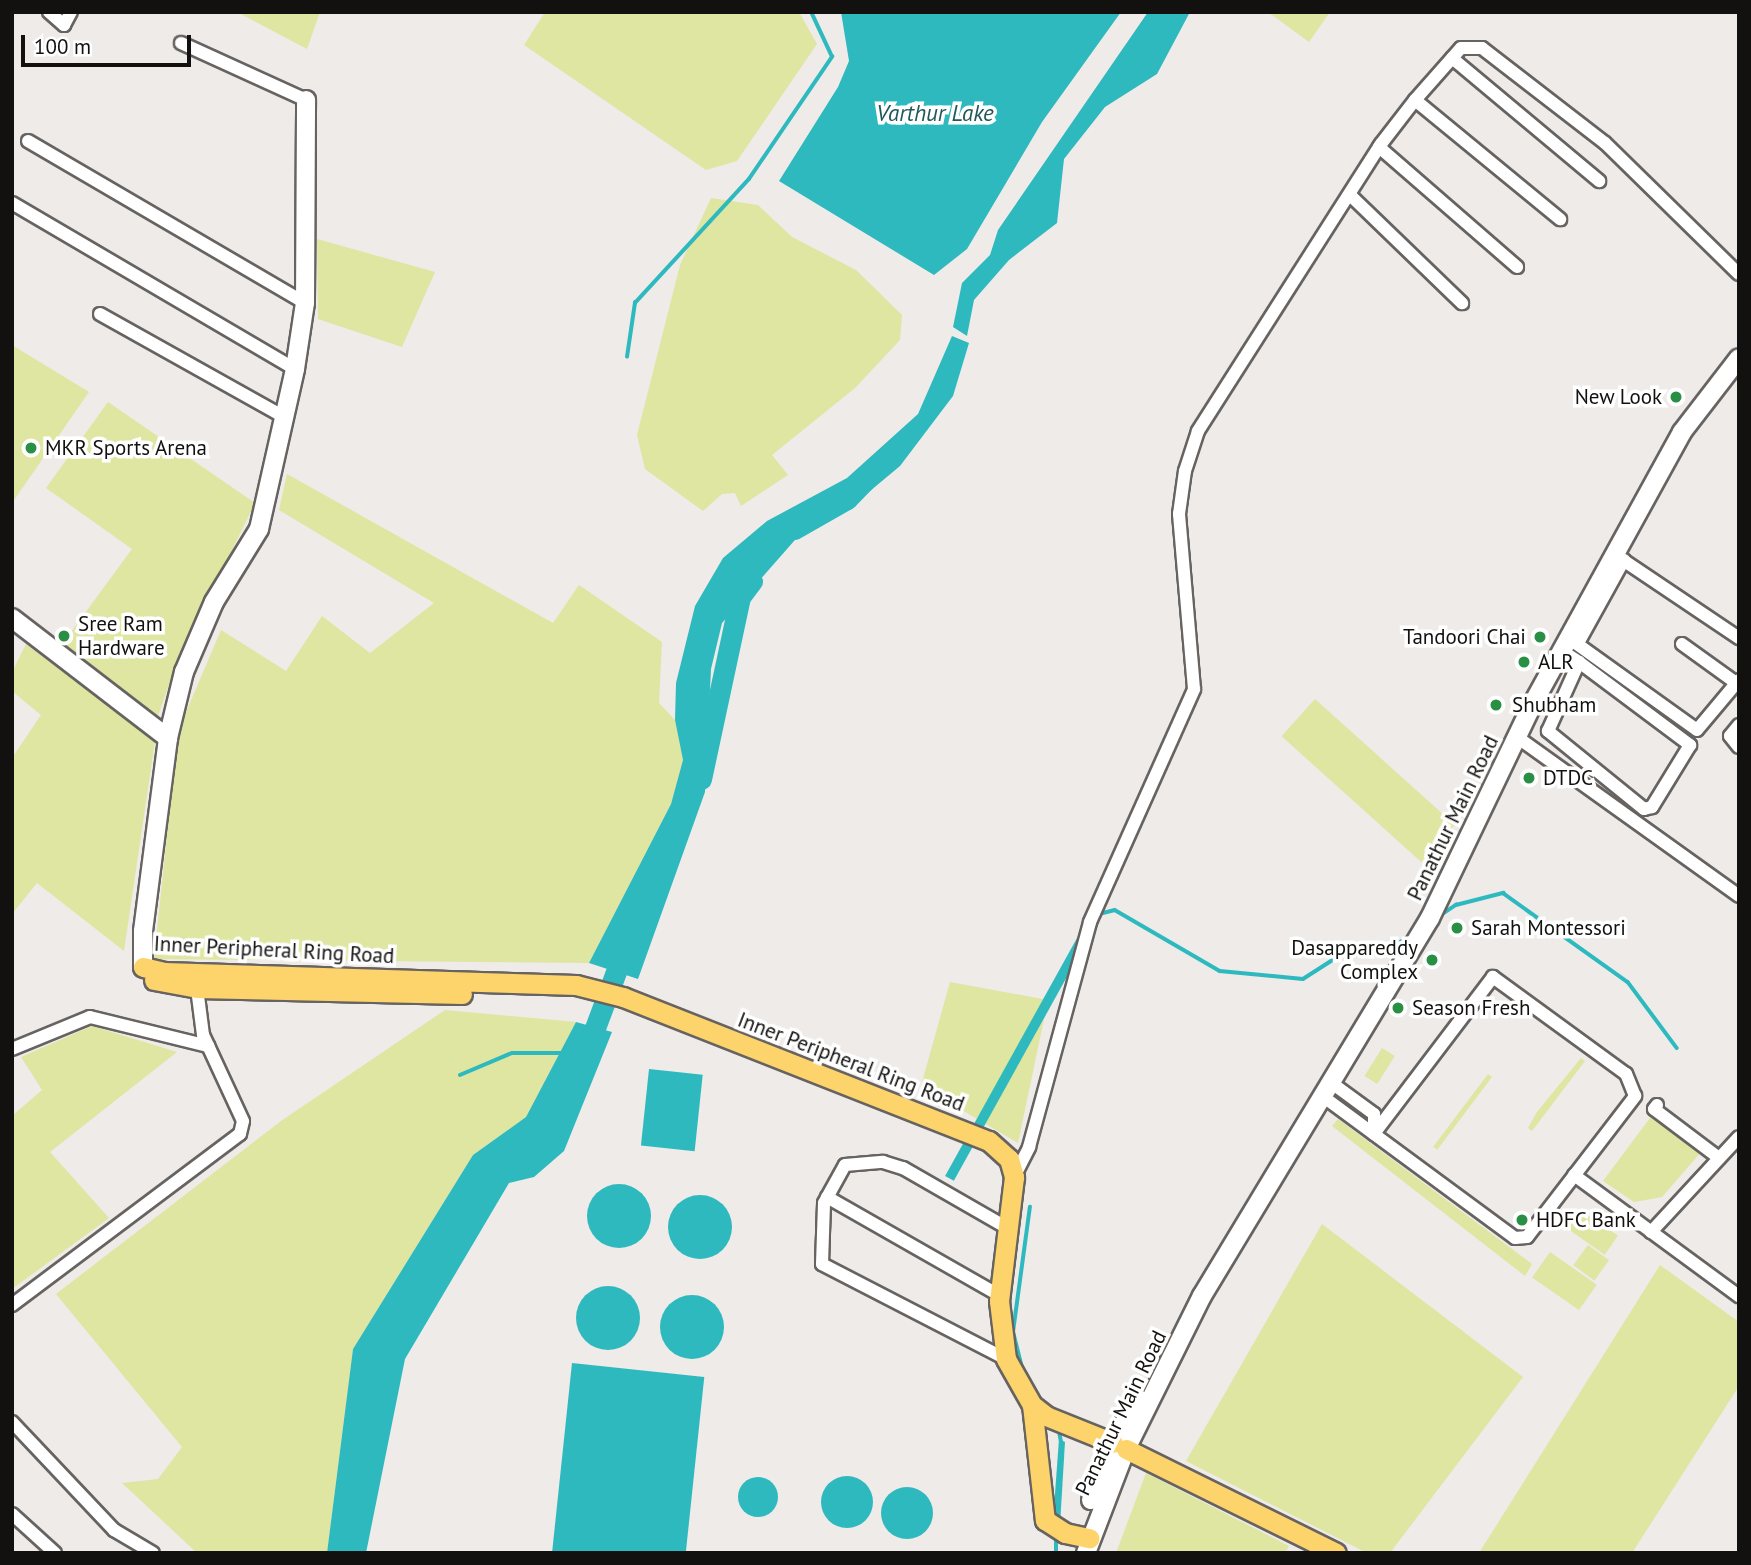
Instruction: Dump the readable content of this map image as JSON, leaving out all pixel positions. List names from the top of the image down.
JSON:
{
  "streets": {
    "main road": ["Inner Peripheral Ring Road"],
    "street": ["Panathur Main Road"]
  },
  "water": ["Varthur Lake"],
  "places": [
    "New Look",
    "MKR Sports Arena",
    "Sree Ram Hardware",
    "Tandoori Chai",
    "ALR",
    "Shubham",
    "DTDC",
    "Sarah Montessori",
    "Dasappareddy Complex",
    "Season Fresh",
    "HDFC Bank"
  ],
  "scale_bar": "100 m"
}
